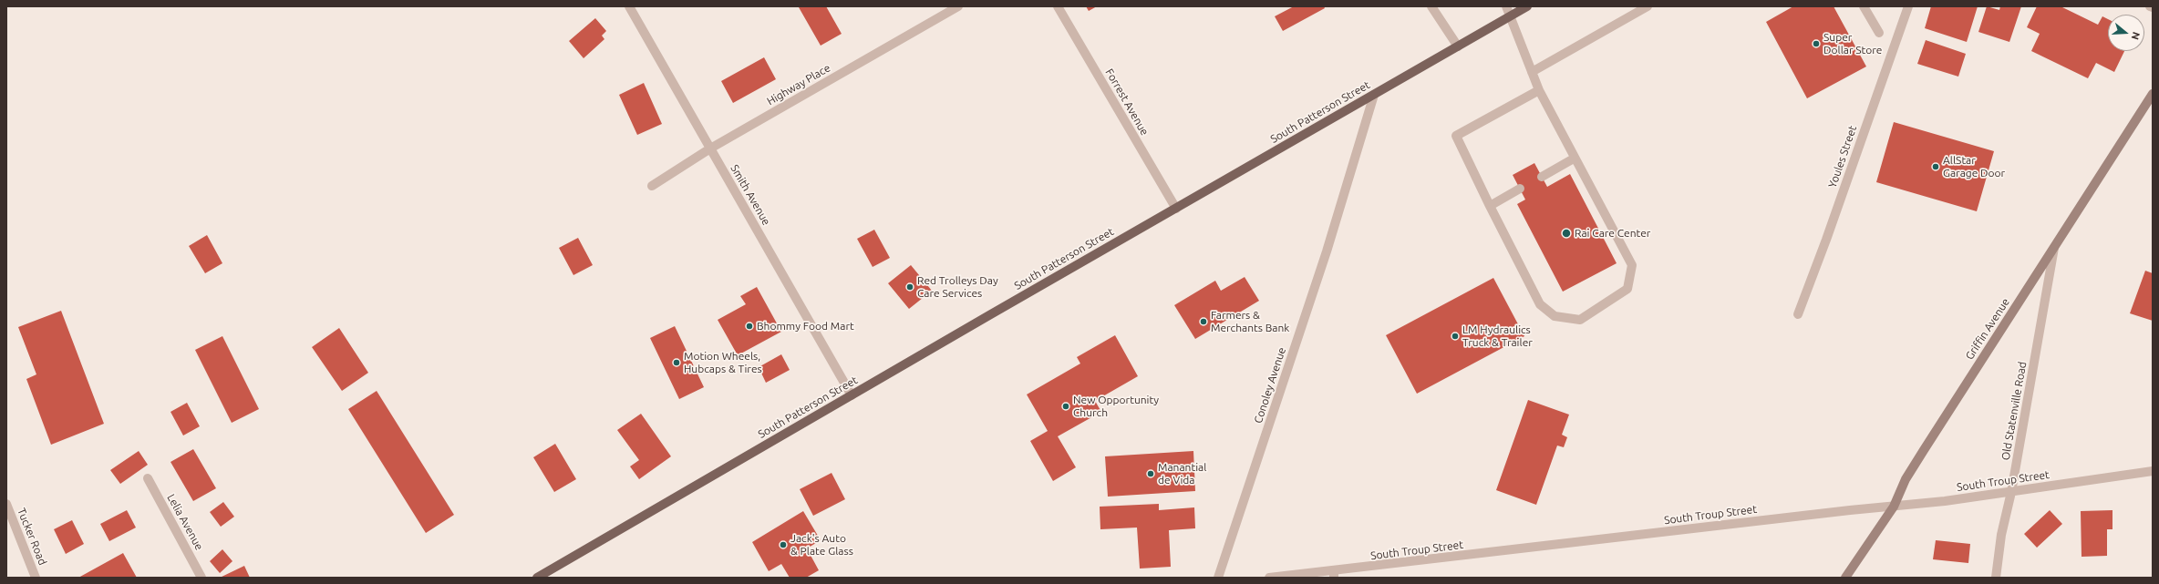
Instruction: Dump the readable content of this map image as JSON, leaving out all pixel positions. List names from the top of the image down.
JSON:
{
  "streets": {
    "main road": ["South Patterson Street", "Griffin Avenue"],
    "street": [
      "Highway Place",
      "Forrest Avenue",
      "Youles Street",
      "Smith Avenue",
      "Conoley Avenue",
      "Old Statenville Road",
      "South Troup Street",
      "Lelia Avenue",
      "Tucker Road"
    ]
  },
  "crossings": [
    ["Highway Place", "Smith Avenue"],
    ["Forrest Avenue", "South Patterson Street"],
    ["South Patterson Street", "Smith Avenue"],
    ["South Patterson Street", "Conoley Avenue"],
    ["Griffin Avenue", "Old Statenville Road"],
    ["Griffin Avenue", "South Troup Street"],
    ["Old Statenville Road", "South Troup Street"]
  ],
  "places": [
    "Super Dollar Store",
    "AllStar Garage Door",
    "Rai Care Center",
    "Red Trolleys Day Care Services",
    "Farmers & Merchants Bank",
    "Bhommy Food Mart",
    "LM Hydraulics Truck & Trailer",
    "Motion Wheels, Hubcaps & Tires",
    "New Opportunity Church",
    "Manantial de Vida",
    "Jack's Auto & Plate Glass"
  ],
  "north": "right"
}
